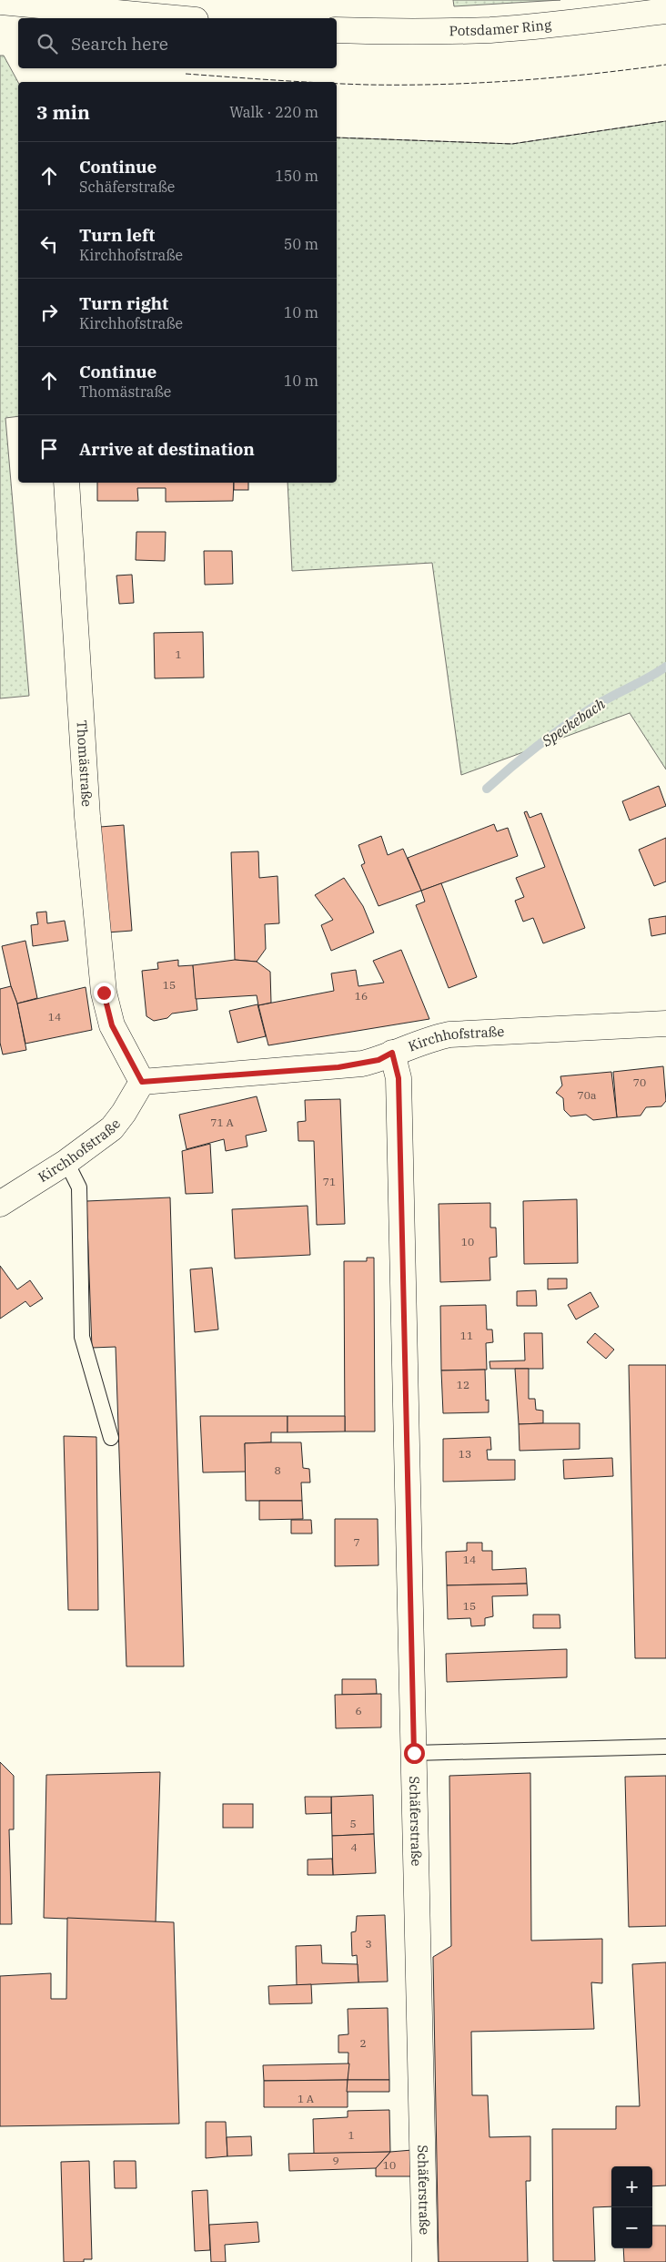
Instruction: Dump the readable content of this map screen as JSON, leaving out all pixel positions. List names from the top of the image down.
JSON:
{
  "streets": {
    "street": [
      "Potsdamer Ring",
      "Thomästraße",
      "Kirchhofstraße",
      "Schäferstraße"
    ]
  },
  "crossings": [
    ["Thomästraße", "Kirchhofstraße"],
    ["Kirchhofstraße", "Schäferstraße"]
  ],
  "water": ["Speckebach"],
  "house_numbers": [
    "1",
    "15",
    "16",
    "14",
    "70",
    "70a",
    "71 A",
    "71",
    "10",
    "11",
    "12",
    "13",
    "8",
    "7",
    "14",
    "15",
    "6",
    "5",
    "4",
    "3",
    "2",
    "1 A",
    "1",
    "9",
    "10"
  ],
  "page": {
    "search": "Search here",
    "heading": ["3 min", "Walk · 220 m"],
    "list": [
      ["Continue", "Schäferstraße", "150 m"],
      ["Turn left", "Kirchhofstraße", "50 m"],
      ["Turn right", "Kirchhofstraße", "10 m"],
      ["Continue", "Thomästraße", "10 m"],
      "Arrive at destination"
    ],
    "map_buttons": ["+", "−"]
  }
}
